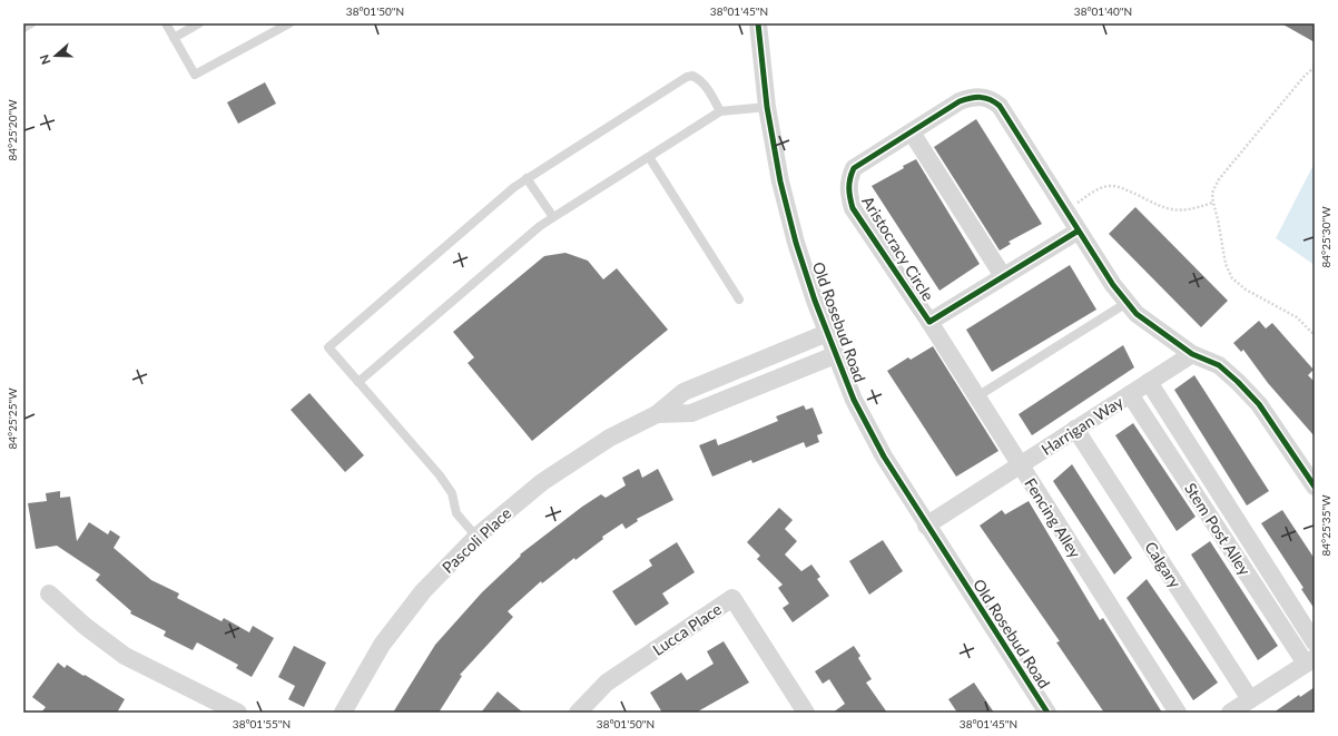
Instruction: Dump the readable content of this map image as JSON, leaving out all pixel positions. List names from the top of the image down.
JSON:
{
  "streets": {
    "street": [
      "Aristocracy Circle",
      "Old Rosebud Road",
      "Harrigan Way",
      "Fencing Alley",
      "Stem Post Alley",
      "Pascoli Place",
      "Calgary",
      "Lucca Place"
    ]
  },
  "crossings": [
    ["Aristocracy Circle", "Harrigan Way"],
    ["Aristocracy Circle", "Fencing Alley"],
    ["Old Rosebud Road", "Harrigan Way"],
    ["Old Rosebud Road", "Pascoli Place"],
    ["Harrigan Way", "Fencing Alley"],
    ["Harrigan Way", "Stem Post Alley"],
    ["Harrigan Way", "Calgary"]
  ],
  "north": "left",
  "coordinates": [
    "38°01'50\"N",
    "38°01'45\"N",
    "38°01'40\"N",
    "84°25'20\"W",
    "84°25'30\"W",
    "84°25'25\"W",
    "84°25'35\"W",
    "38°01'55\"N"
  ]
}
